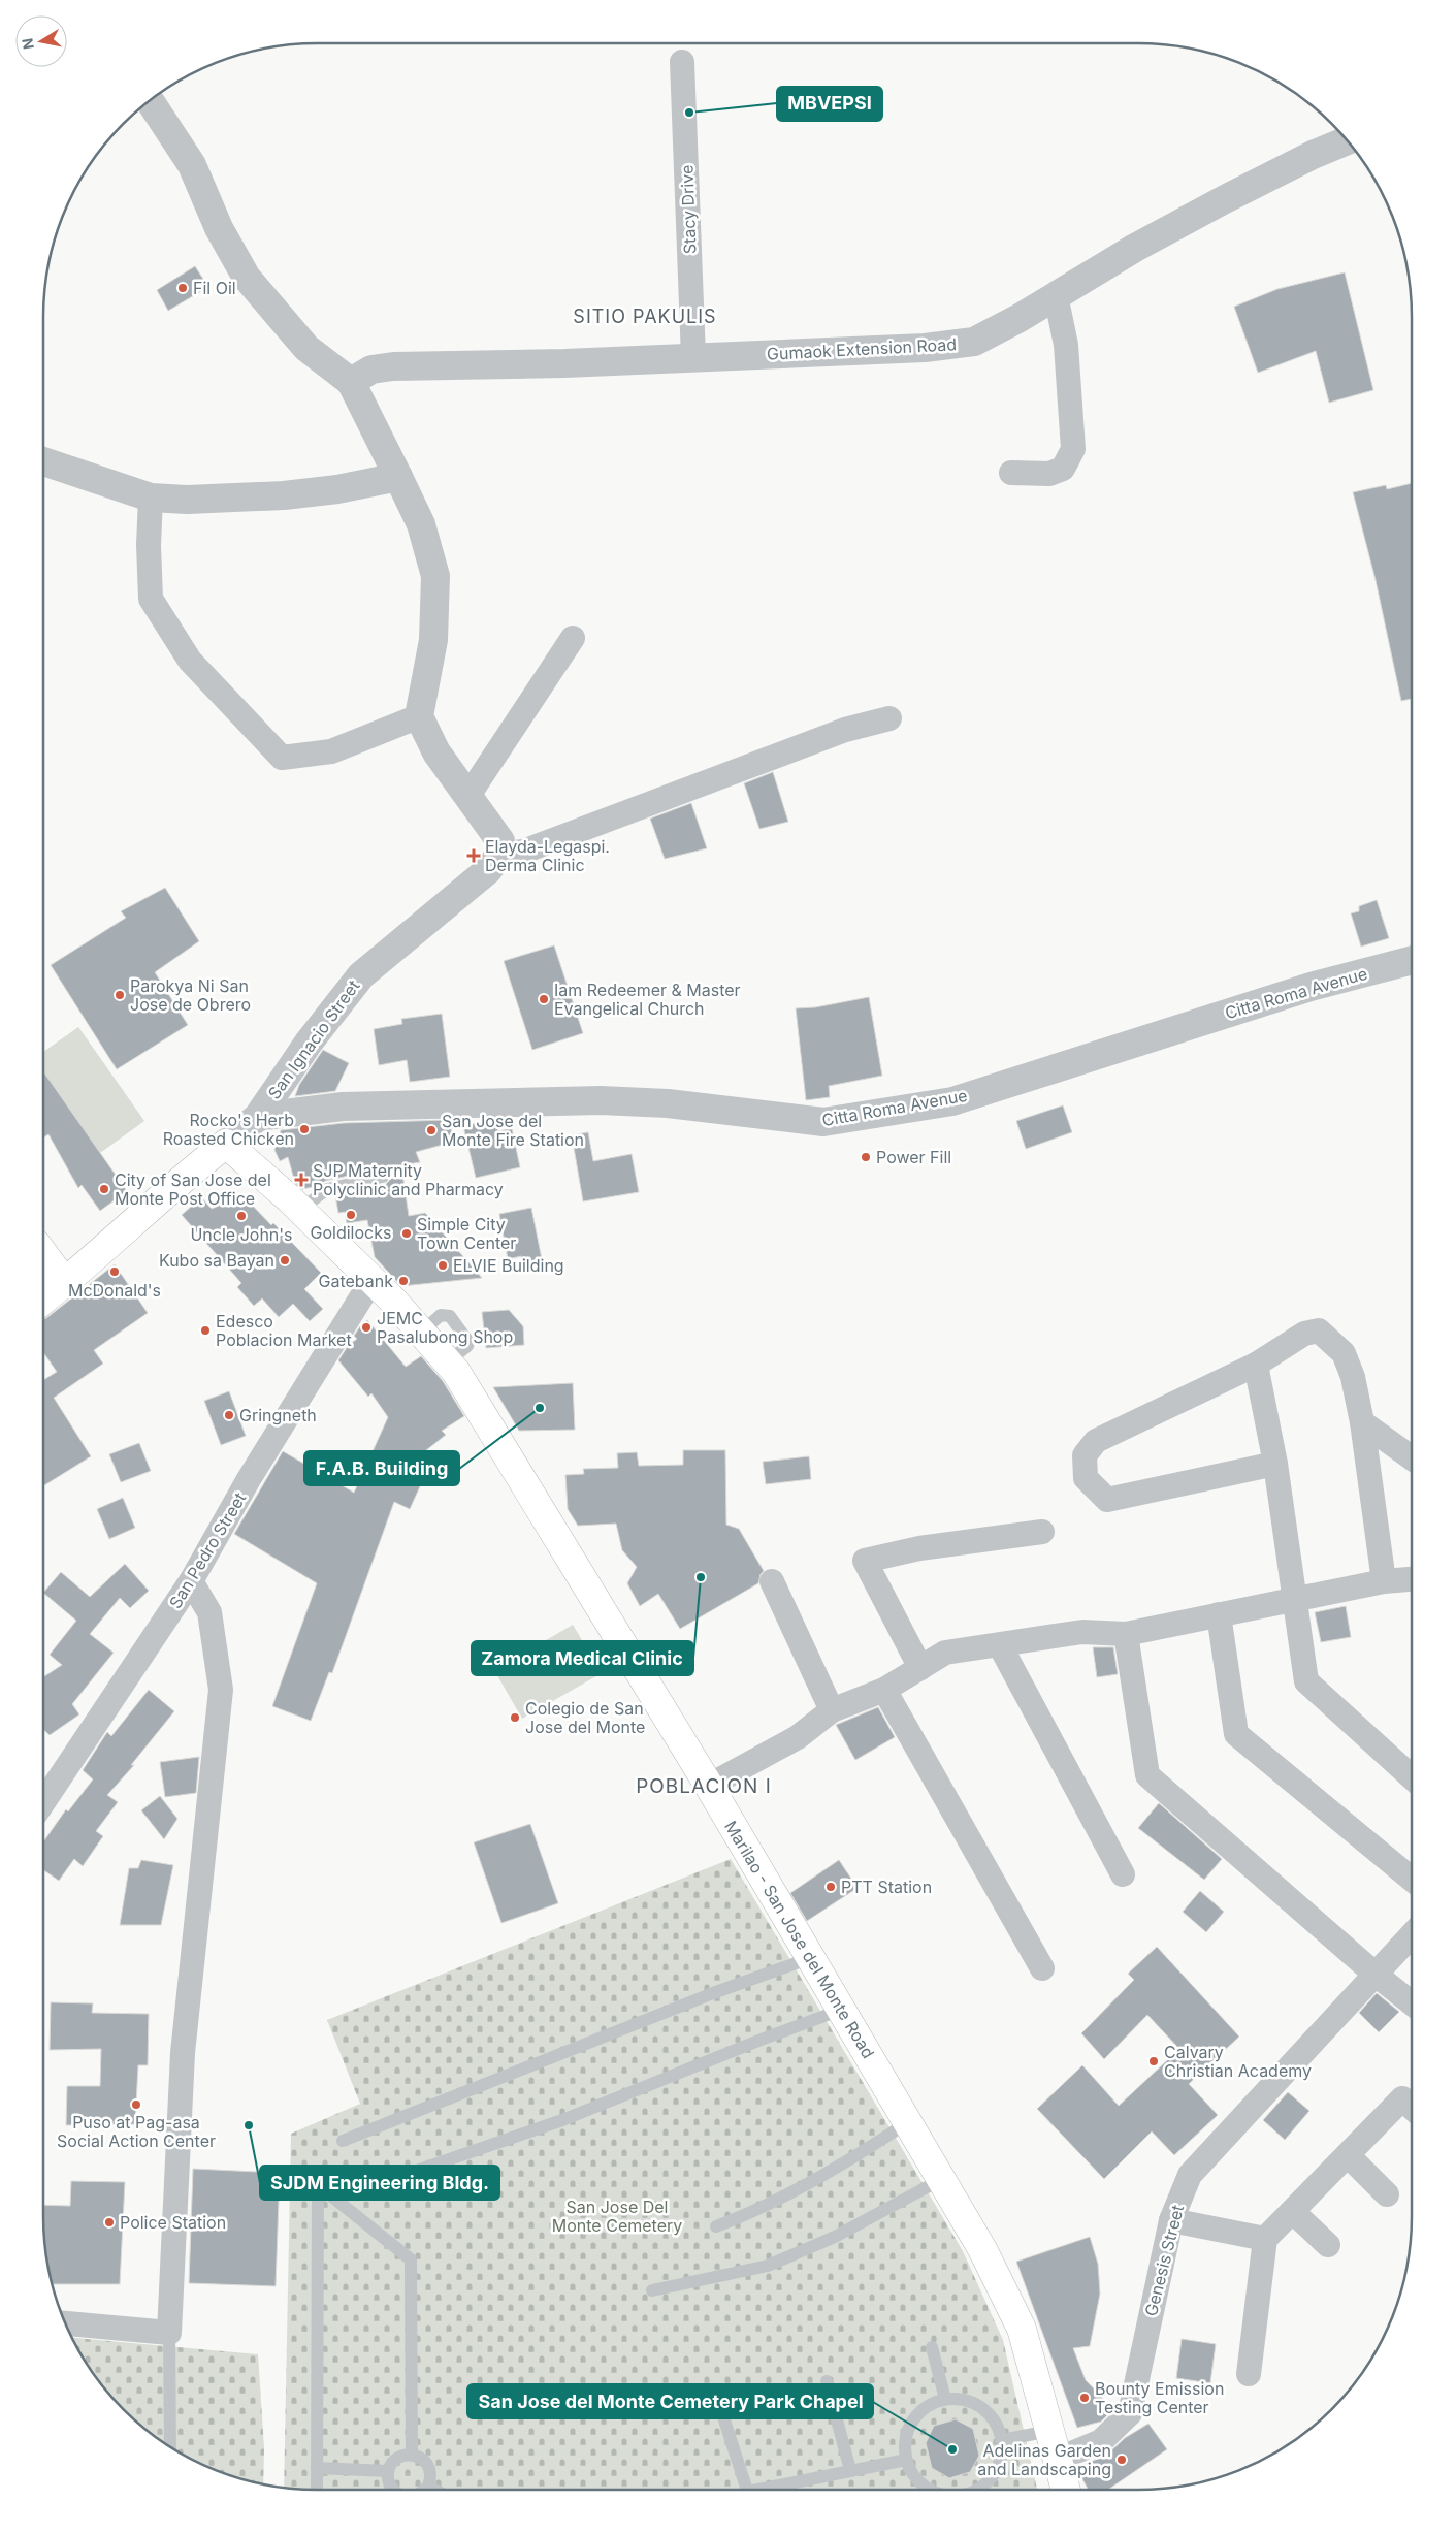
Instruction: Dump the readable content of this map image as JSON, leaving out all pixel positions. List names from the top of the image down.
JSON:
{
  "streets": {
    "main road": ["San Ignacio Street", "Marilao - San Jose del Monte Road"],
    "street": [
      "Stacy Drive",
      "Gumaok Extension Road",
      "Citta Roma Avenue",
      "San Pedro Street",
      "Genesis Street"
    ]
  },
  "crossings": [
    ["Stacy Drive", "Gumaok Extension Road"],
    ["Citta Roma Avenue", "San Ignacio Street"],
    ["San Ignacio Street", "Marilao - San Jose del Monte Road"],
    ["San Pedro Street", "Marilao - San Jose del Monte Road"],
    ["Marilao - San Jose del Monte Road", "Genesis Street"]
  ],
  "districts": ["SITIO PAKULIS", "POBLACION I"],
  "parks": ["San Jose Del Monte Cemetery"],
  "places": {
    "other": [
      "MBVEPSI",
      "Fil Oil",
      "Parokya Ni San Jose de Obrero",
      "Iam Redeemer & Master Evangelical Church",
      "Rocko's Herb Roasted Chicken",
      "San Jose del Monte Fire Station",
      "Power Fill",
      "City of San Jose del Monte Post Office",
      "Goldilocks",
      "Uncle John's",
      "Simple City Town Center",
      "Kubo sa Bayan",
      "ELVIE Building",
      "McDonald's",
      "Gatebank",
      "JEMC Pasalubong Shop",
      "Edesco Poblacion Market",
      "F.A.B. Building",
      "Gringneth",
      "Zamora Medical Clinic",
      "Colegio de San Jose del Monte",
      "PTT Station",
      "Calvary Christian Academy",
      "Puso at Pag-asa Social Action Center",
      "SJDM Engineering Bldg.",
      "Police Station",
      "Bounty Emission Testing Center",
      "San Jose del Monte Cemetery Park Chapel",
      "Adelinas Garden and Landscaping"
    ],
    "health": ["Elayda-Legaspi. Derma Clinic", "SJP Maternity Polyclinic and Pharmacy"]
  },
  "north": "left"
}
